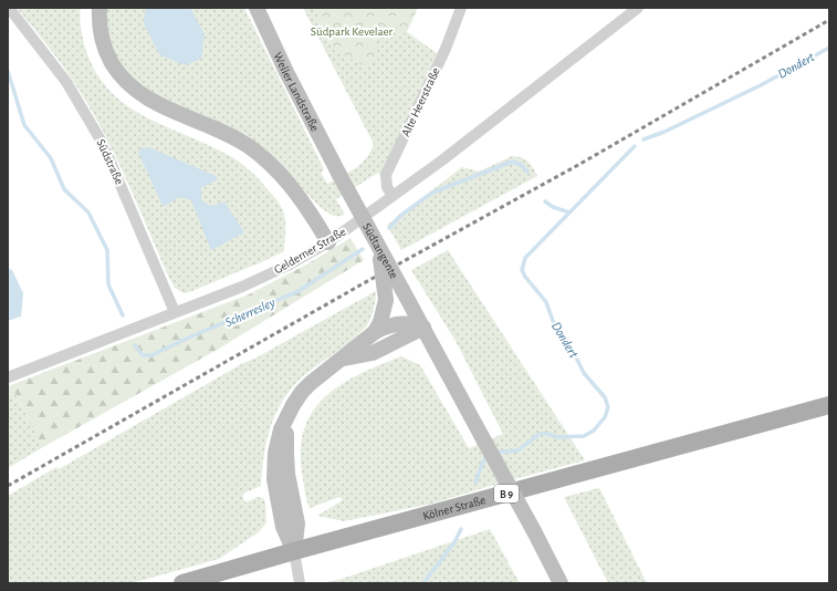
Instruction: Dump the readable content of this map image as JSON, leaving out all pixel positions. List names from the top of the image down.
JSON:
{
  "streets": {
    "main road": [
      "Weller Landstraße",
      "Südtangente",
      "B 9",
      "Kölner Straße"
    ],
    "street": ["Alte Heerstraße", "Südstraße", "Gelderner Straße"]
  },
  "crossings": [
    ["Weller Landstraße", "Südtangente"],
    ["Alte Heerstraße", "Gelderner Straße"],
    ["Südstraße", "Gelderner Straße"]
  ],
  "water": ["Dondert", "Scherresley"],
  "parks": ["Südpark Kevelaer"]
}
